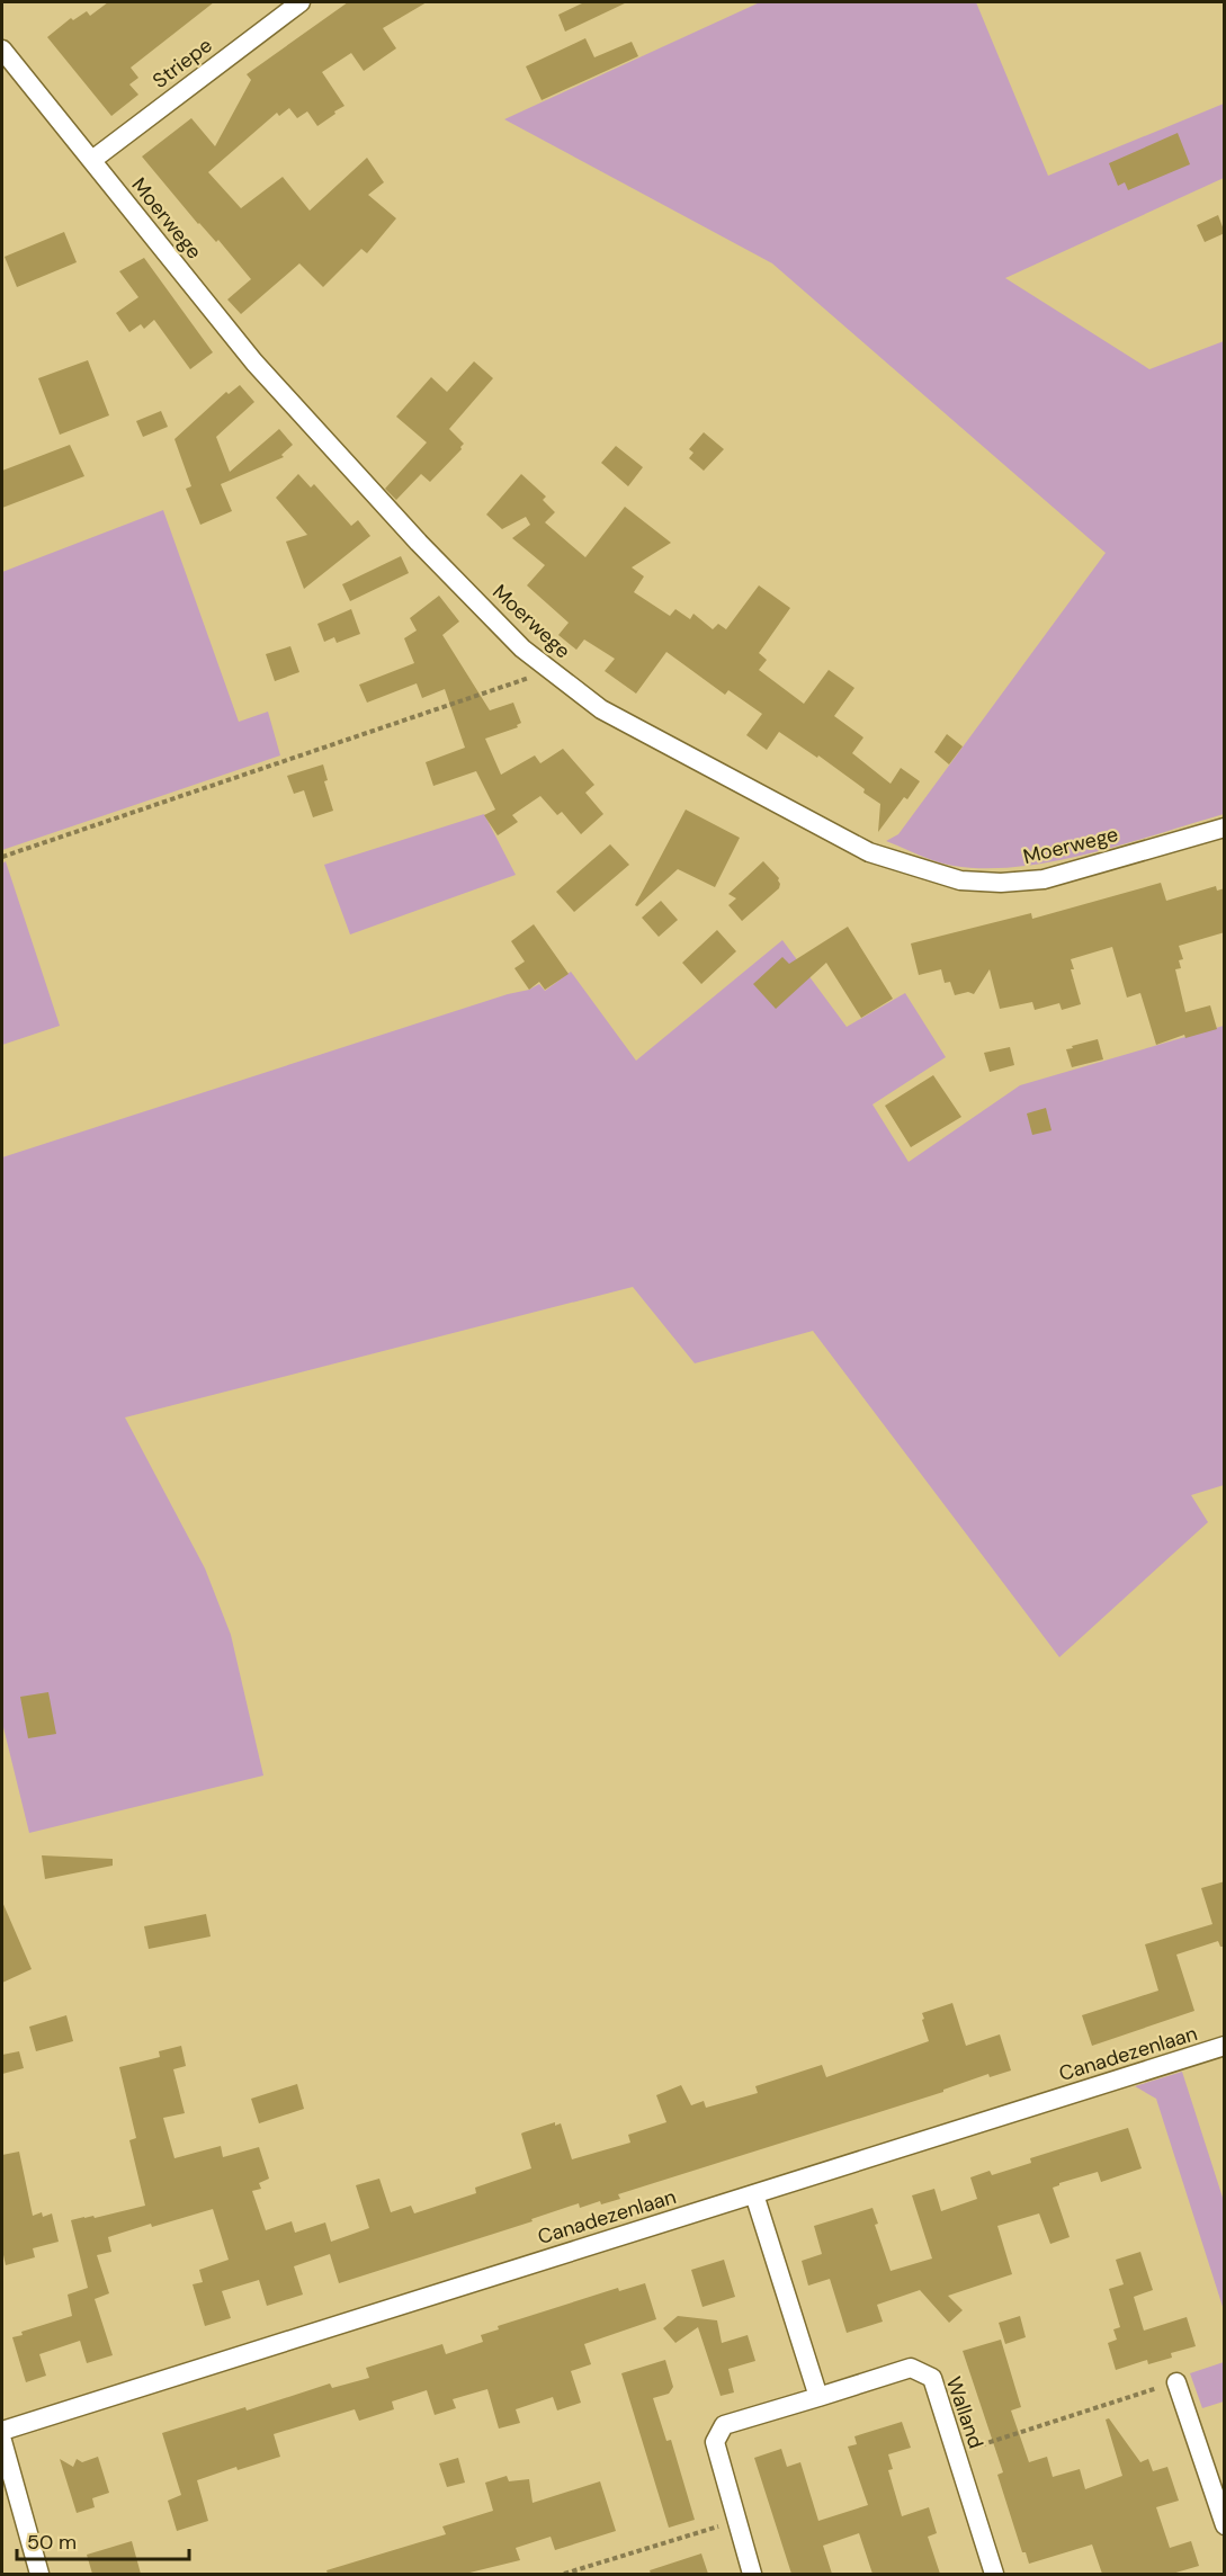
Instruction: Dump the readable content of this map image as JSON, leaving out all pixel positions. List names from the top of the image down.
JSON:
{
  "streets": {
    "street": [
      "Striepe",
      "Moerwege",
      "Canadezenlaan",
      "Walland"
    ]
  },
  "crossings": [
    ["Striepe", "Moerwege"]
  ],
  "scale_bar": "50 m"
}
